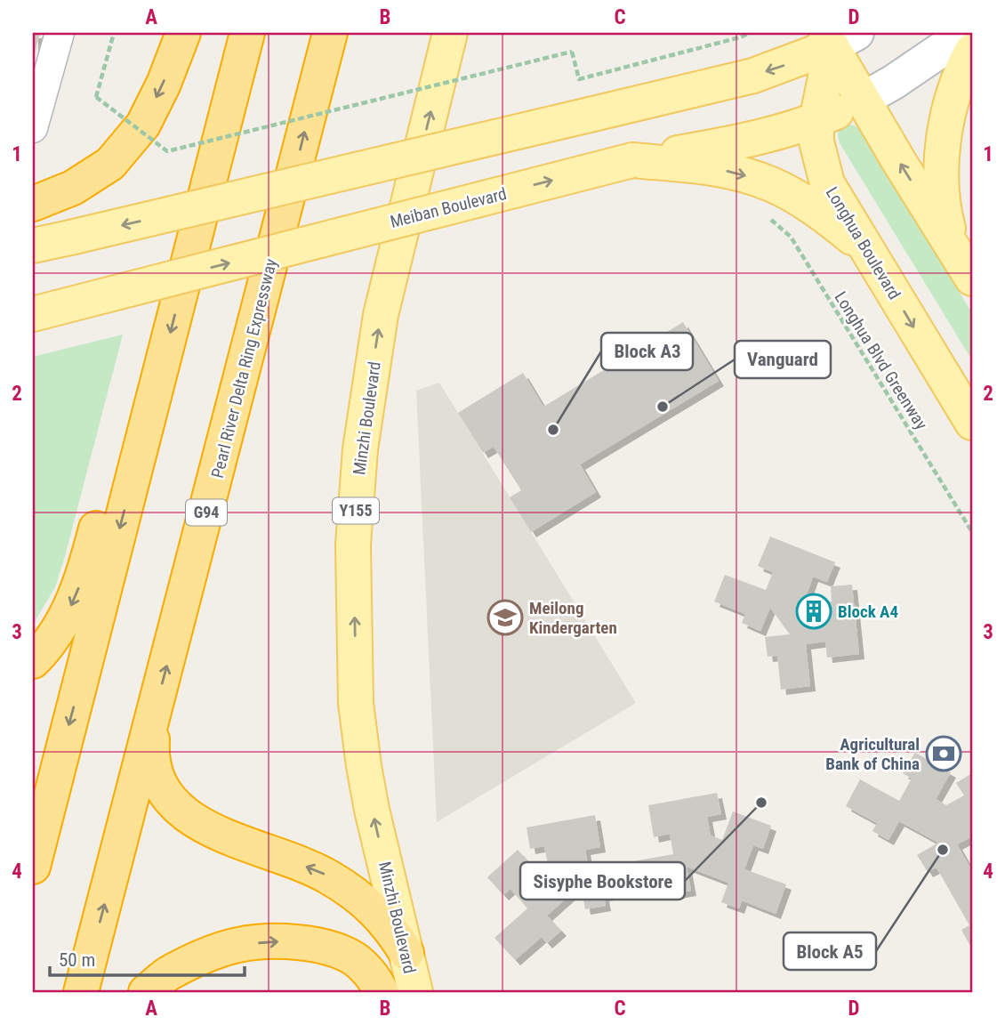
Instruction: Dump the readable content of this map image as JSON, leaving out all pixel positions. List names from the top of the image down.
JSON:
{
  "streets": {
    "highway": ["Pearl River Delta Ring Expressway", "G94"],
    "main road": [
      "Meiban Boulevard",
      "Longhua Boulevard",
      "Minzhi Boulevard",
      "Y155"
    ],
    "path": ["Longhua Blvd Greenway"]
  },
  "crossings": [
    ["Meiban Boulevard", "Longhua Boulevard"]
  ],
  "one_way": ["Minzhi Boulevard"],
  "places": {
    "other": [
      "Vanguard",
      "Block A3",
      "Sisyphe Bookstore",
      "Block A5"
    ],
    "building": ["Block A4"],
    "school or university": ["Meilong Kindergarten"],
    "bank": ["Agricultural Bank of China"]
  },
  "scale_bar": "50 m",
  "grid": {
    "columns": [
      "A",
      "B",
      "C",
      "D"
    ],
    "rows": [
      "1",
      "2",
      "3",
      "4"
    ]
  }
}
